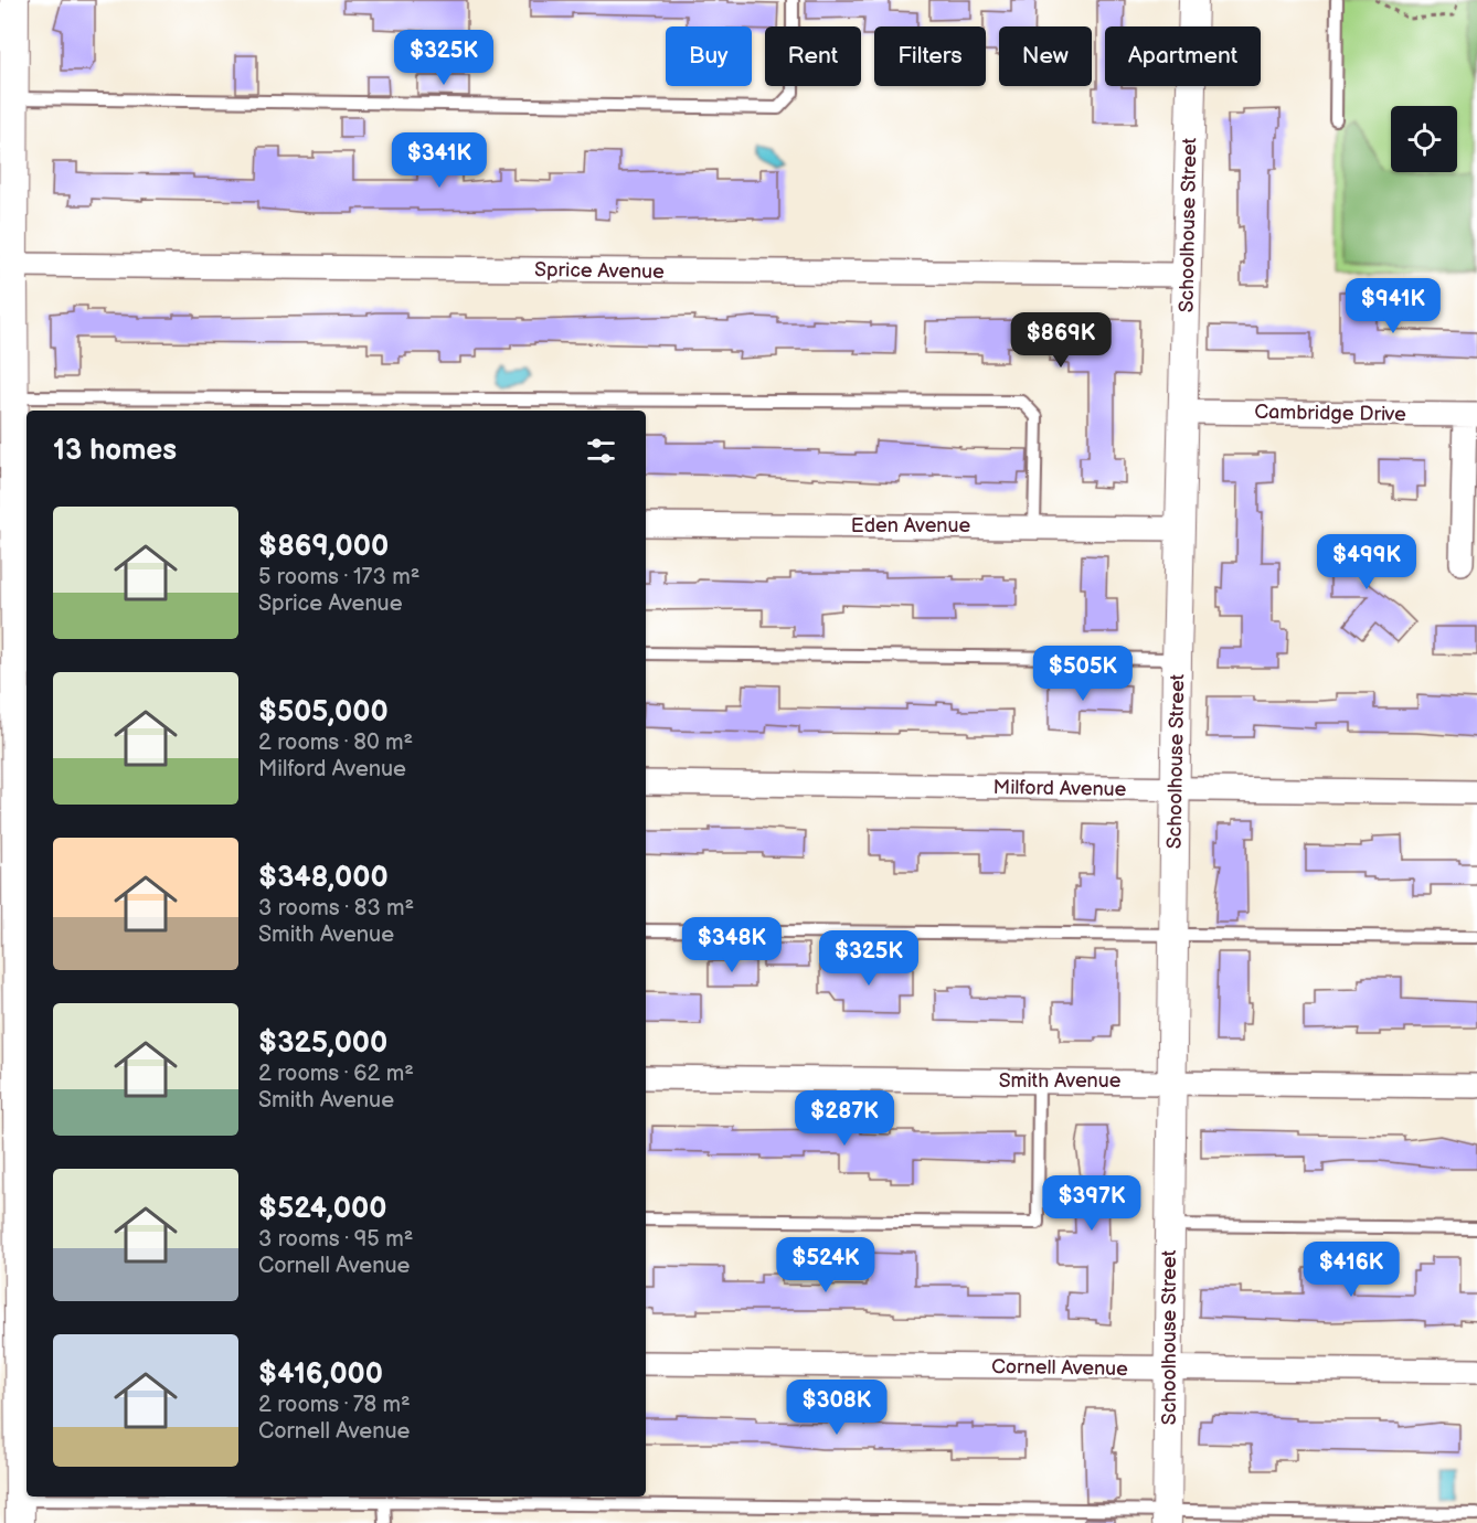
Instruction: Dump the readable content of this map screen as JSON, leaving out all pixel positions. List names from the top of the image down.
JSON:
{
  "streets": {
    "street": [
      "Schoolhouse Street",
      "Sprice Avenue",
      "Cambridge Drive",
      "Eden Avenue",
      "Milford Avenue",
      "Smith Avenue",
      "Cornell Avenue"
    ]
  },
  "crossings": [
    ["Schoolhouse Street", "Sprice Avenue"],
    ["Schoolhouse Street", "Cambridge Drive"],
    ["Schoolhouse Street", "Eden Avenue"],
    ["Schoolhouse Street", "Milford Avenue"],
    ["Schoolhouse Street", "Smith Avenue"],
    ["Schoolhouse Street", "Cornell Avenue"]
  ],
  "page": {
    "chip": [
      "Buy",
      "Rent",
      "Filters",
      "New",
      "Apartment"
    ],
    "price": [
      "$325K",
      "$341K",
      "$941K",
      "$869K",
      "$499K",
      "$505K",
      "$348K",
      "$325K",
      "$287K",
      "$397K",
      "$524K",
      "$416K",
      "$308K"
    ],
    "heading": "13 homes",
    "list": [
      {
        "name": "$869,000",
        "note": "5 rooms · 173 m² · Sprice Avenue"
      },
      {
        "name": "$505,000",
        "note": "2 rooms · 80 m² · Milford Avenue"
      },
      {
        "name": "$348,000",
        "note": "3 rooms · 83 m² · Smith Avenue"
      },
      {
        "name": "$325,000",
        "note": "2 rooms · 62 m² · Smith Avenue"
      },
      {
        "name": "$524,000",
        "note": "3 rooms · 95 m² · Cornell Avenue"
      },
      {
        "name": "$416,000",
        "note": "2 rooms · 78 m² · Cornell Avenue"
      }
    ]
  }
}
